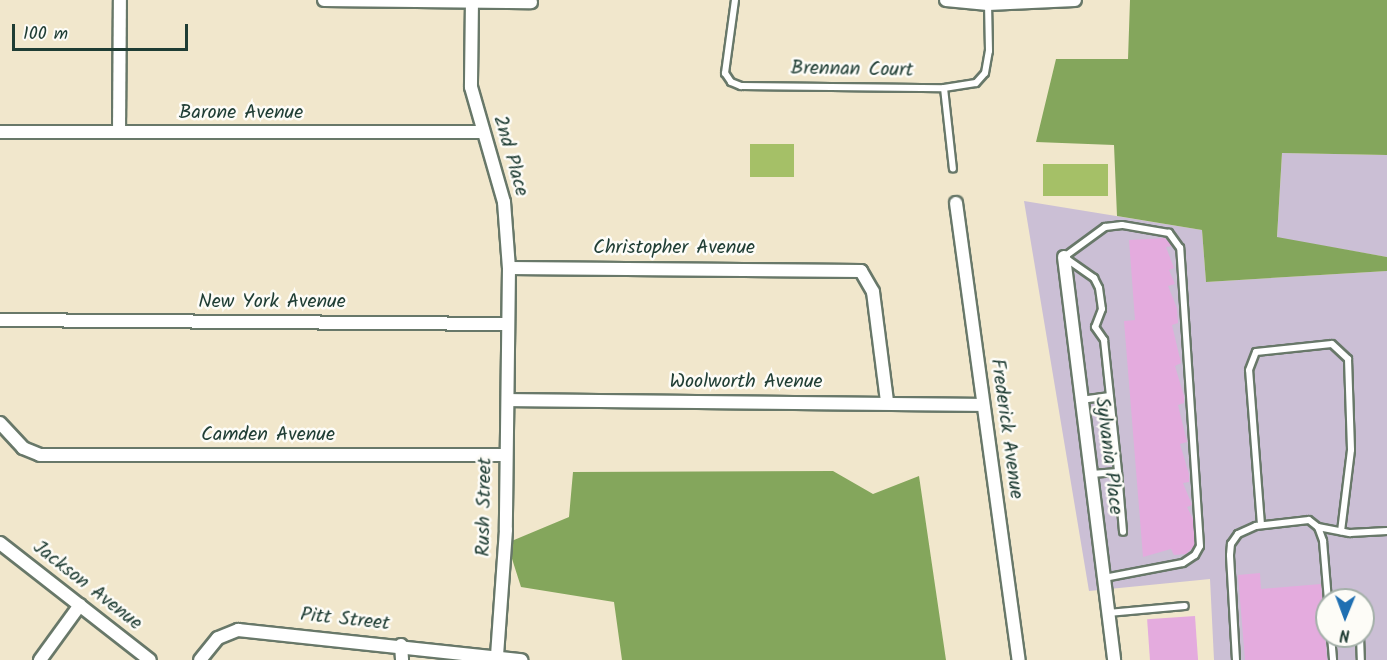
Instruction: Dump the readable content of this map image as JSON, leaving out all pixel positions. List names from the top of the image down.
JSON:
{
  "streets": {
    "street": [
      "Barone Avenue",
      "2nd Place",
      "Christopher Avenue",
      "New York Avenue",
      "Woolworth Avenue",
      "Frederick Avenue",
      "Camden Avenue",
      "Sylvania Place",
      "Rush Street",
      "Jackson Avenue",
      "Pitt Street"
    ],
    "lane": ["Brennan Court"]
  },
  "crossings": [
    ["Barone Avenue", "2nd Place"],
    ["2nd Place", "Christopher Avenue"],
    ["2nd Place", "New York Avenue"],
    ["2nd Place", "Rush Street"],
    ["Christopher Avenue", "Woolworth Avenue"],
    ["New York Avenue", "Rush Street"],
    ["Woolworth Avenue", "Frederick Avenue"],
    ["Woolworth Avenue", "Rush Street"],
    ["Camden Avenue", "Rush Street"],
    ["Rush Street", "Pitt Street"]
  ],
  "scale_bar": "100 m",
  "north": "bottom"
}
